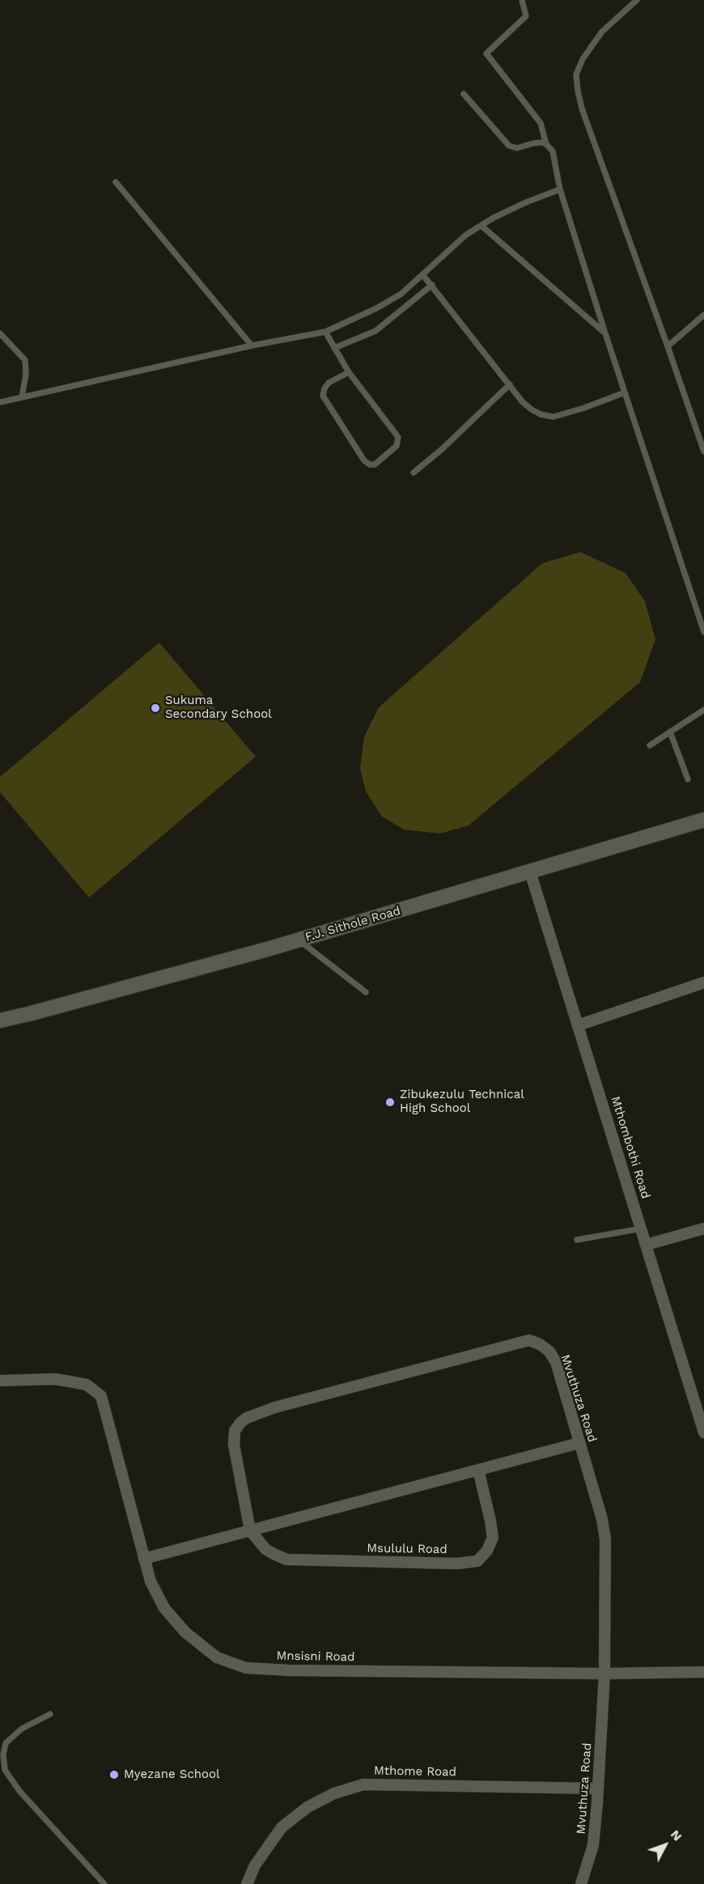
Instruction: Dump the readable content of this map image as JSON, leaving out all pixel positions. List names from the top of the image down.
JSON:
{
  "streets": {
    "street": [
      "F.J. Sithole Road",
      "Mthombothi Road",
      "Mvuthuza Road",
      "Msululu Road",
      "Mnsisni Road",
      "Mthome Road"
    ]
  },
  "crossings": [
    ["F.J. Sithole Road", "Mthombothi Road"],
    ["Mvuthuza Road", "Msululu Road"],
    ["Mvuthuza Road", "Mnsisni Road"],
    ["Mvuthuza Road", "Mthome Road"]
  ],
  "places": ["Sukuma Secondary School", "Zibukezulu Technical High School", "Myezane School"],
  "north": "top right"
}
